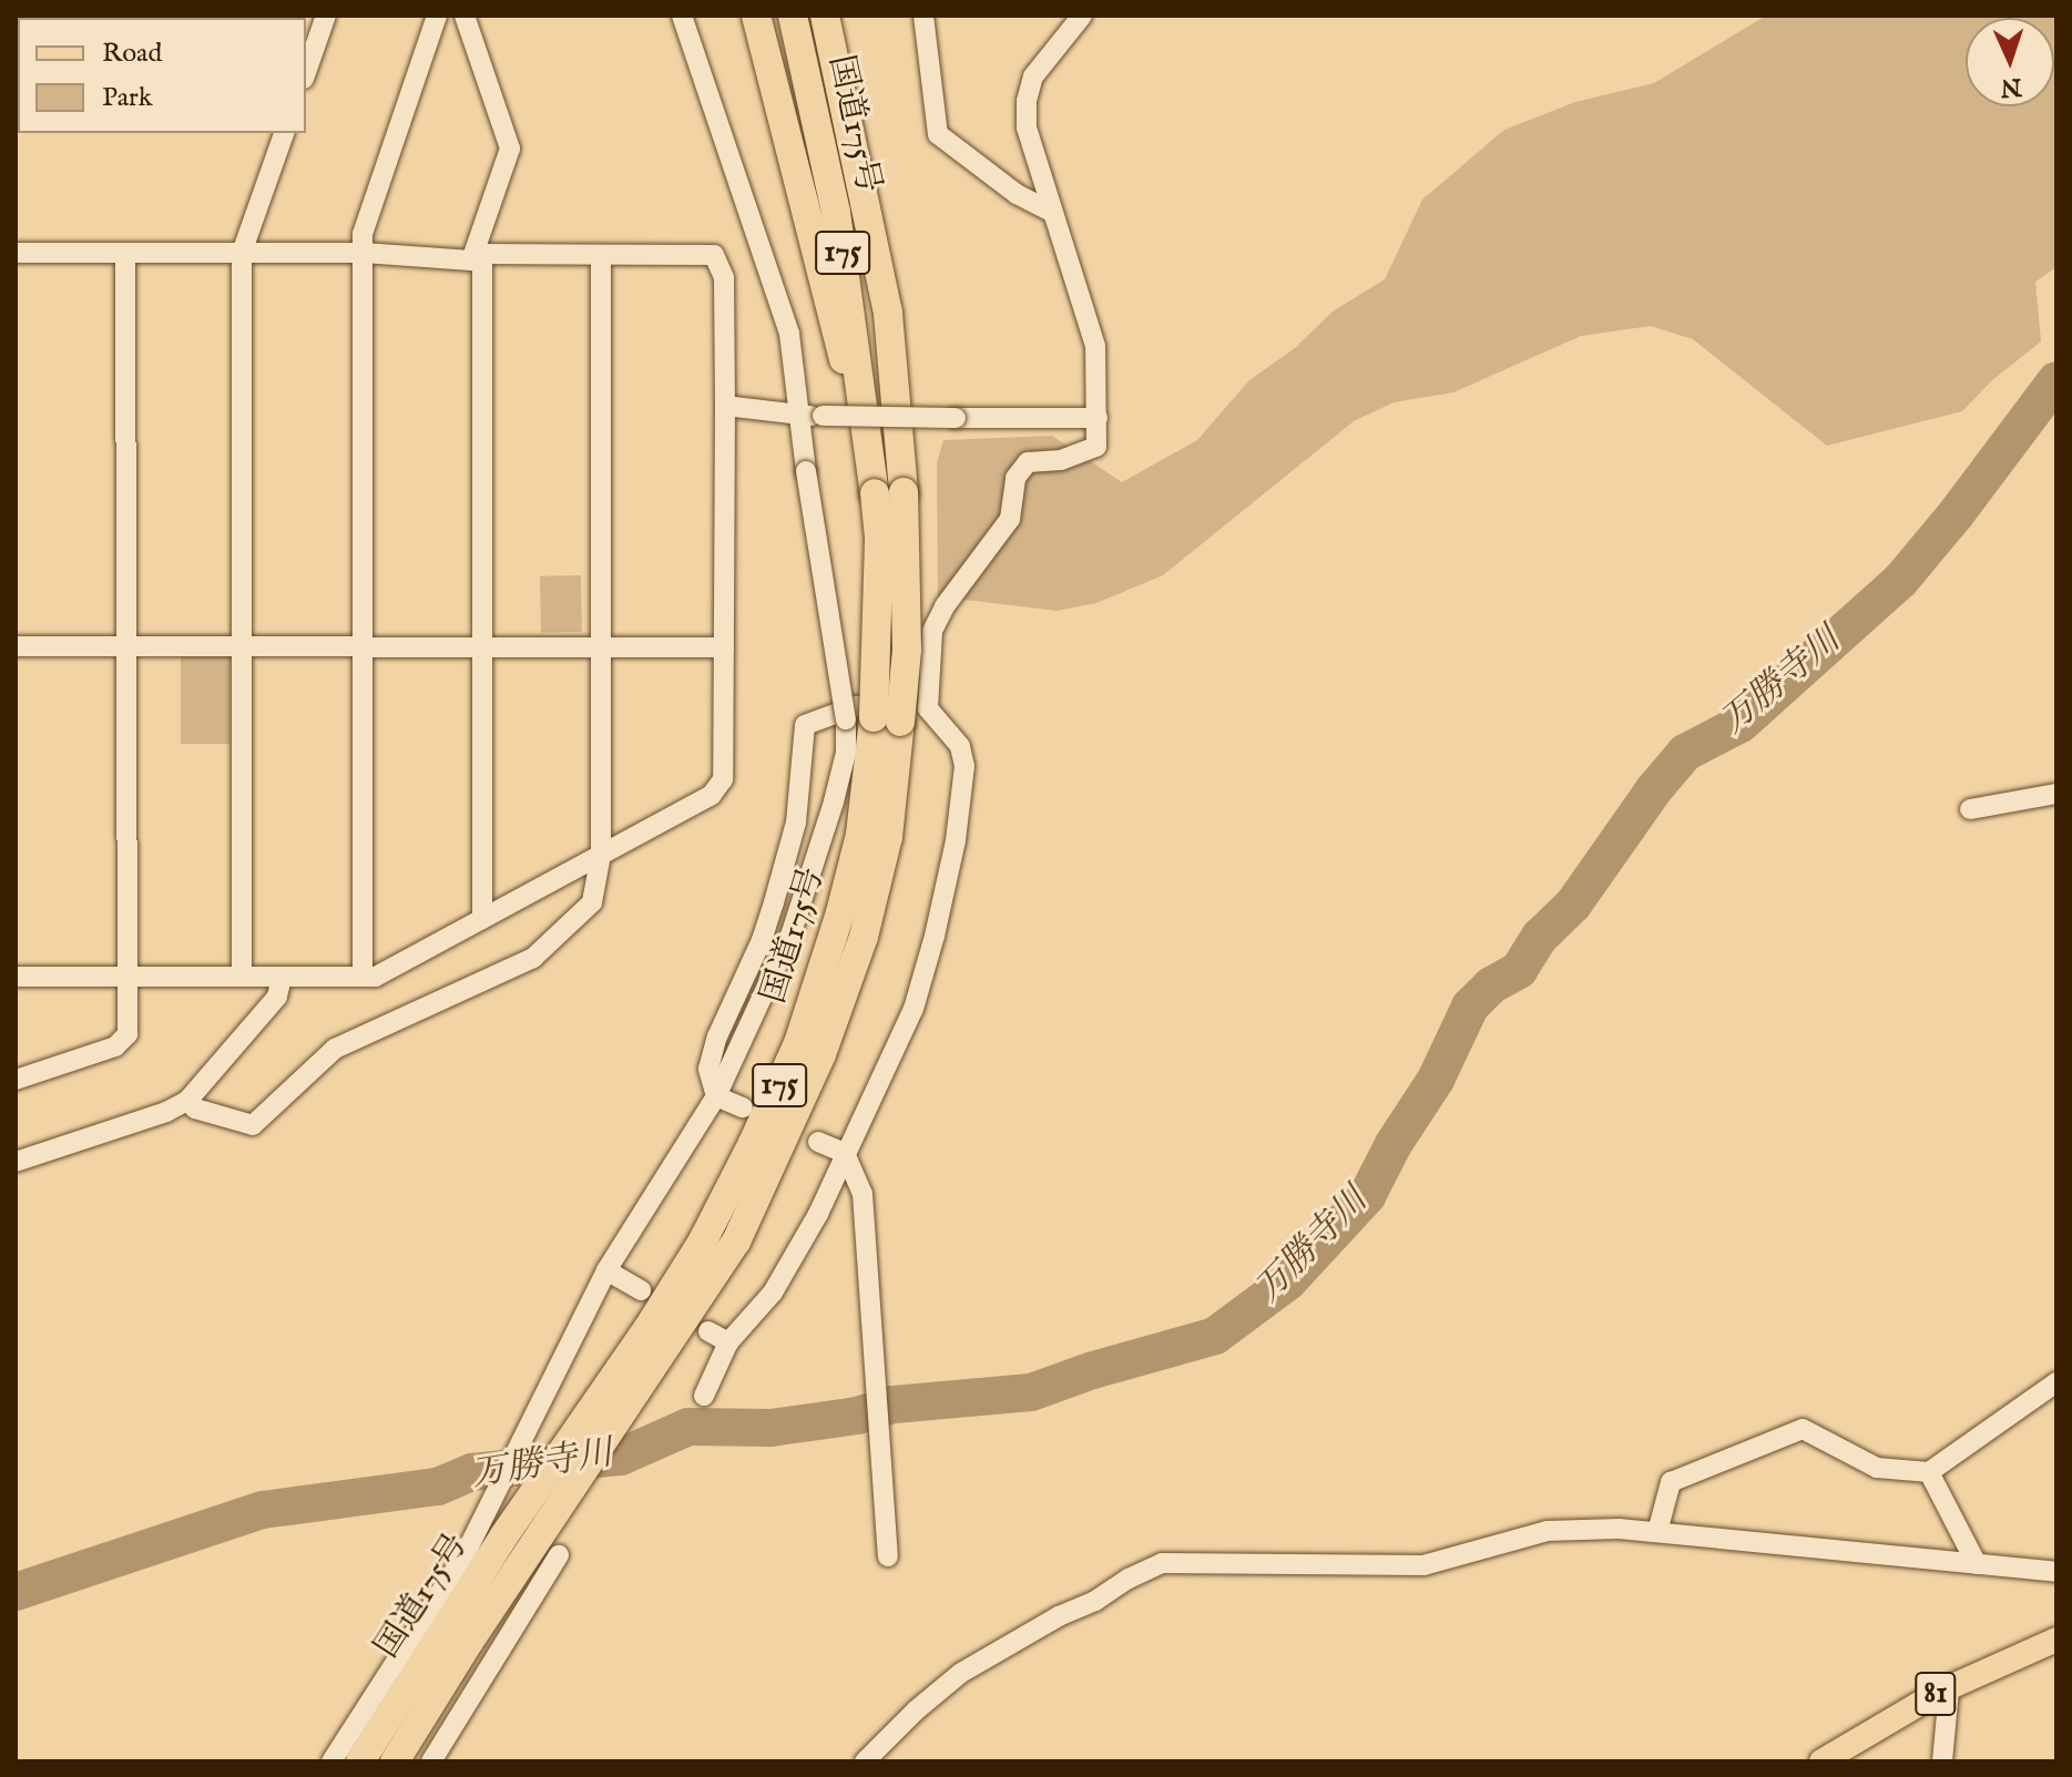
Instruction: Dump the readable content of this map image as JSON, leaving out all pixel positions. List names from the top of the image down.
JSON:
{
  "streets": {
    "highway": ["国道175号", "175"],
    "main road": ["81"]
  },
  "water": ["万勝寺川"],
  "legend": ["Road", "Park"],
  "north": "bottom"
}
